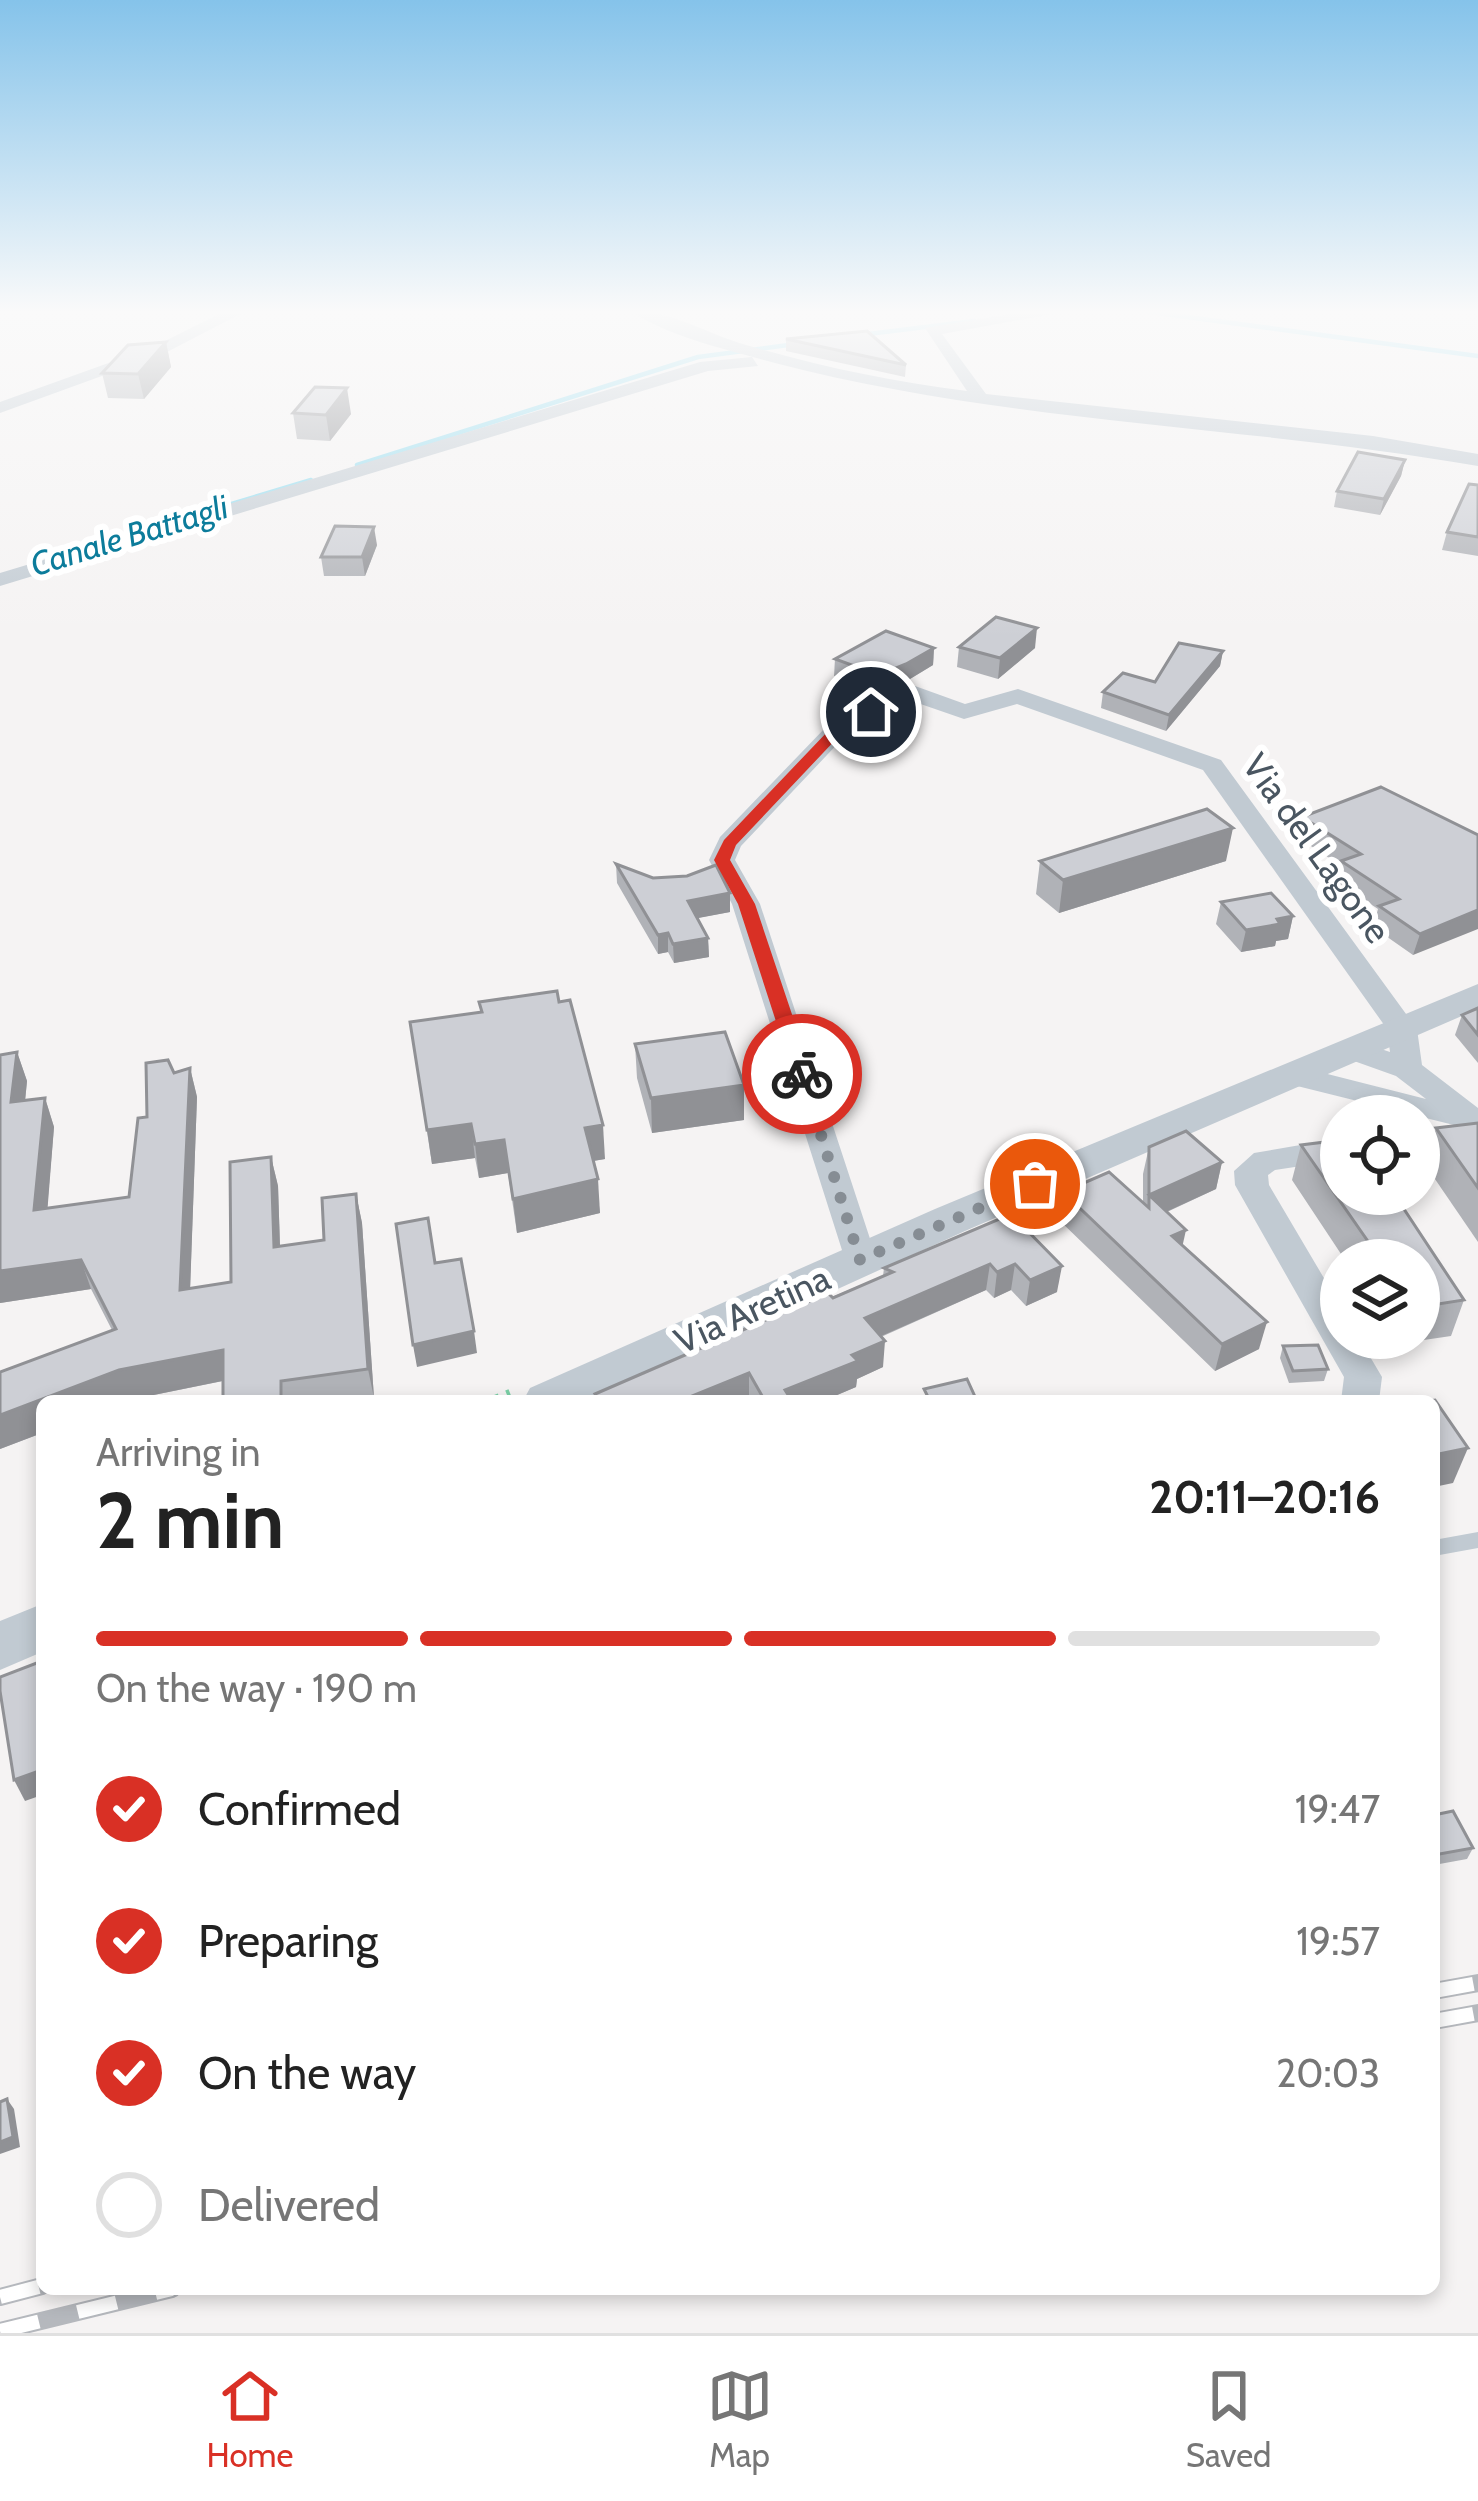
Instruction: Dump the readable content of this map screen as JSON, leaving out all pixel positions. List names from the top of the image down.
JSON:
{
  "streets": {
    "street": ["Via del Lagone", "Via Aretina"]
  },
  "crossings": [
    ["Via del Lagone", "Via Aretina"]
  ],
  "water": ["Canale Battagli"],
  "page": {
    "heading": ["2 min", "Arriving in", "20:11–20:16"],
    "bar": "On the way · 190 m",
    "list": [
      ["Confirmed", "19:47"],
      ["Preparing", "19:57"],
      ["On the way", "20:03"],
      "Delivered"
    ],
    "tabs": ["Home", "Map", "Saved"]
  }
}
